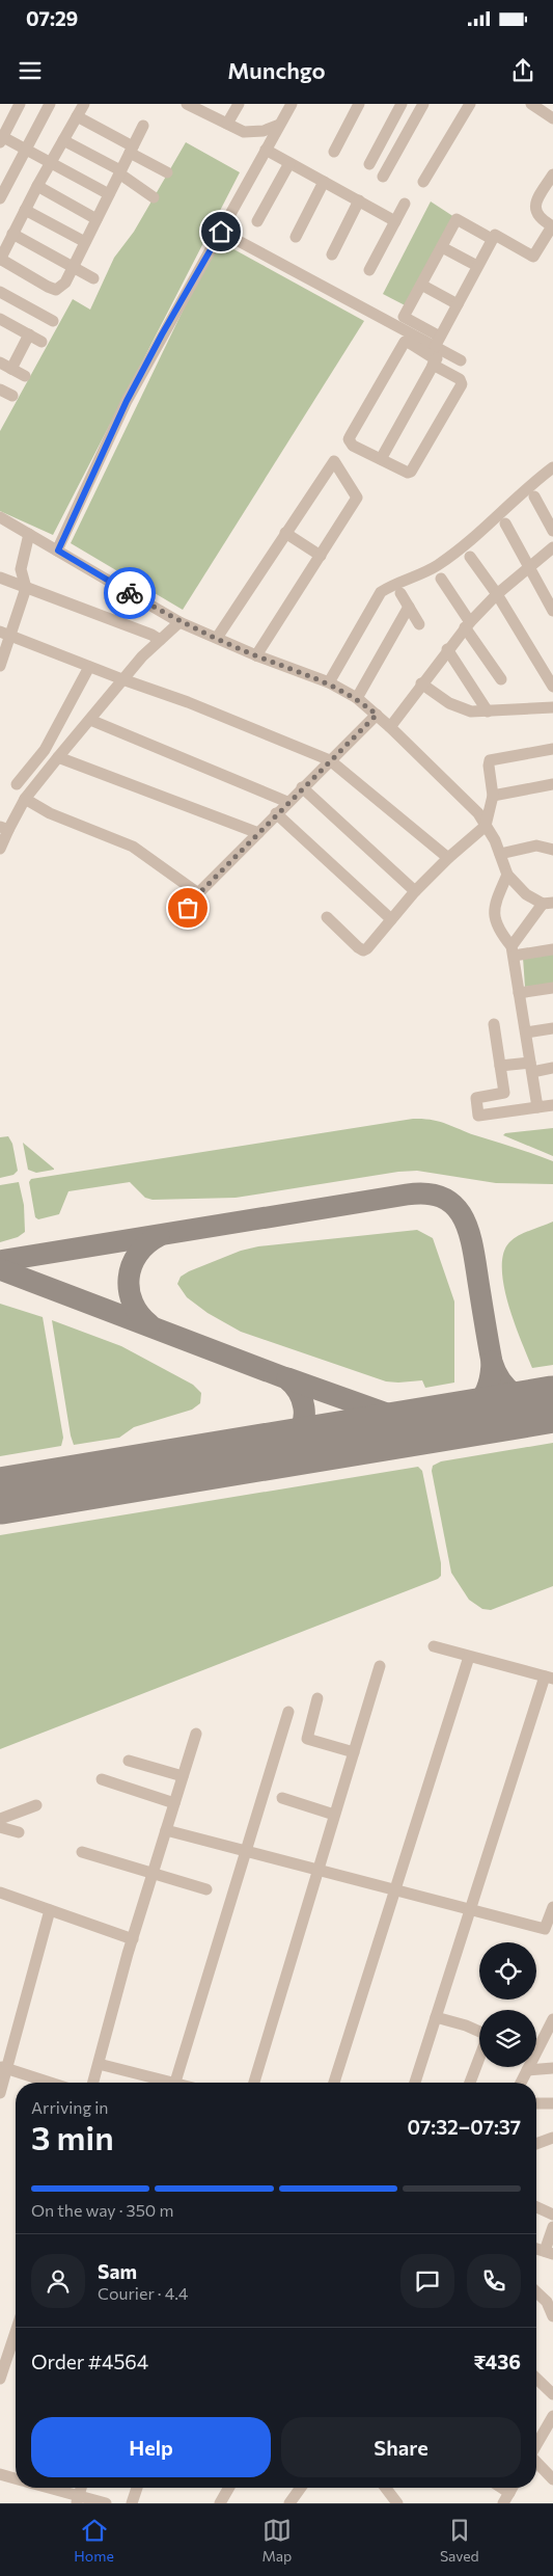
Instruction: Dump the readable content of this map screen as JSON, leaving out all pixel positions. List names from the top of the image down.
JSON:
{
  "page": {
    "status": "07:29",
    "header": "Munchgo",
    "heading": ["3 min", "Arriving in", "07:32–07:37"],
    "panel": [
      "Sam",
      "Courier · 4.4",
      "Order #4564",
      "₹436"
    ],
    "bar": "On the way · 350 m",
    "buttons": ["Help", "Share"],
    "tabs": ["Home", "Map", "Saved"]
  }
}
